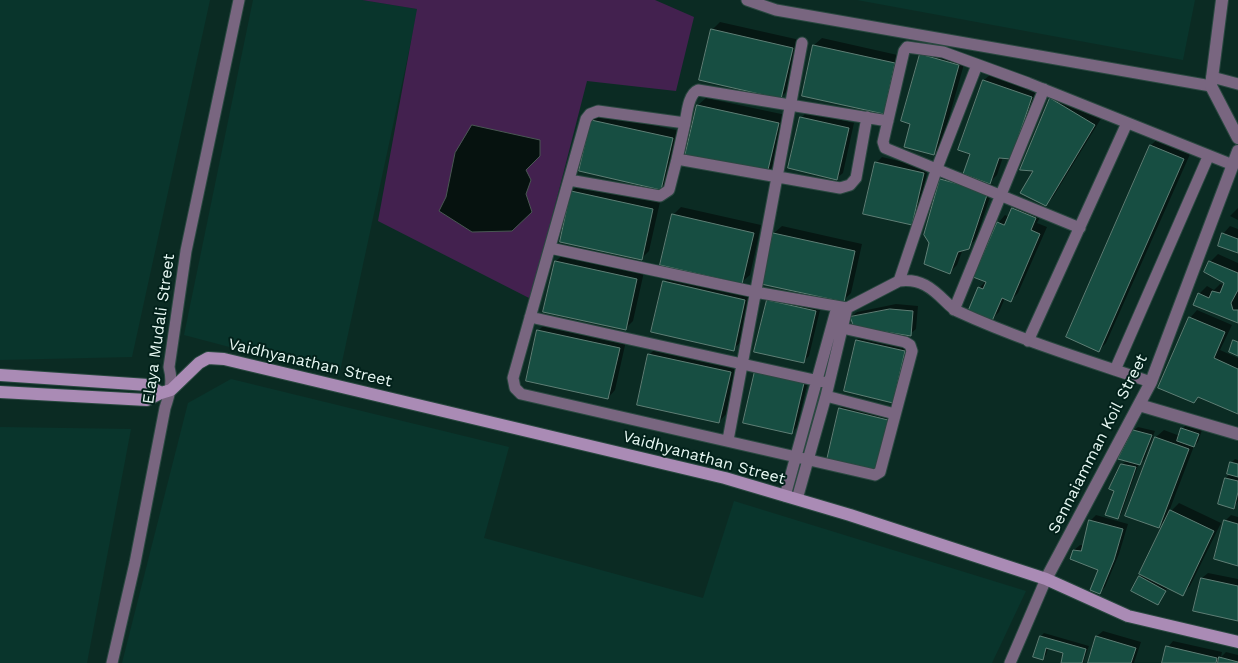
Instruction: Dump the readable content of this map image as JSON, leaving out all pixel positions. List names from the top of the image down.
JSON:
{
  "streets": {
    "main road": ["Vaidhyanathan Street"],
    "street": ["Elaya Mudali Street", "Sennaiamman Koil Street"]
  },
  "crossings": [
    ["Elaya Mudali Street", "Vaidhyanathan Street"],
    ["Vaidhyanathan Street", "Sennaiamman Koil Street"]
  ]
}
